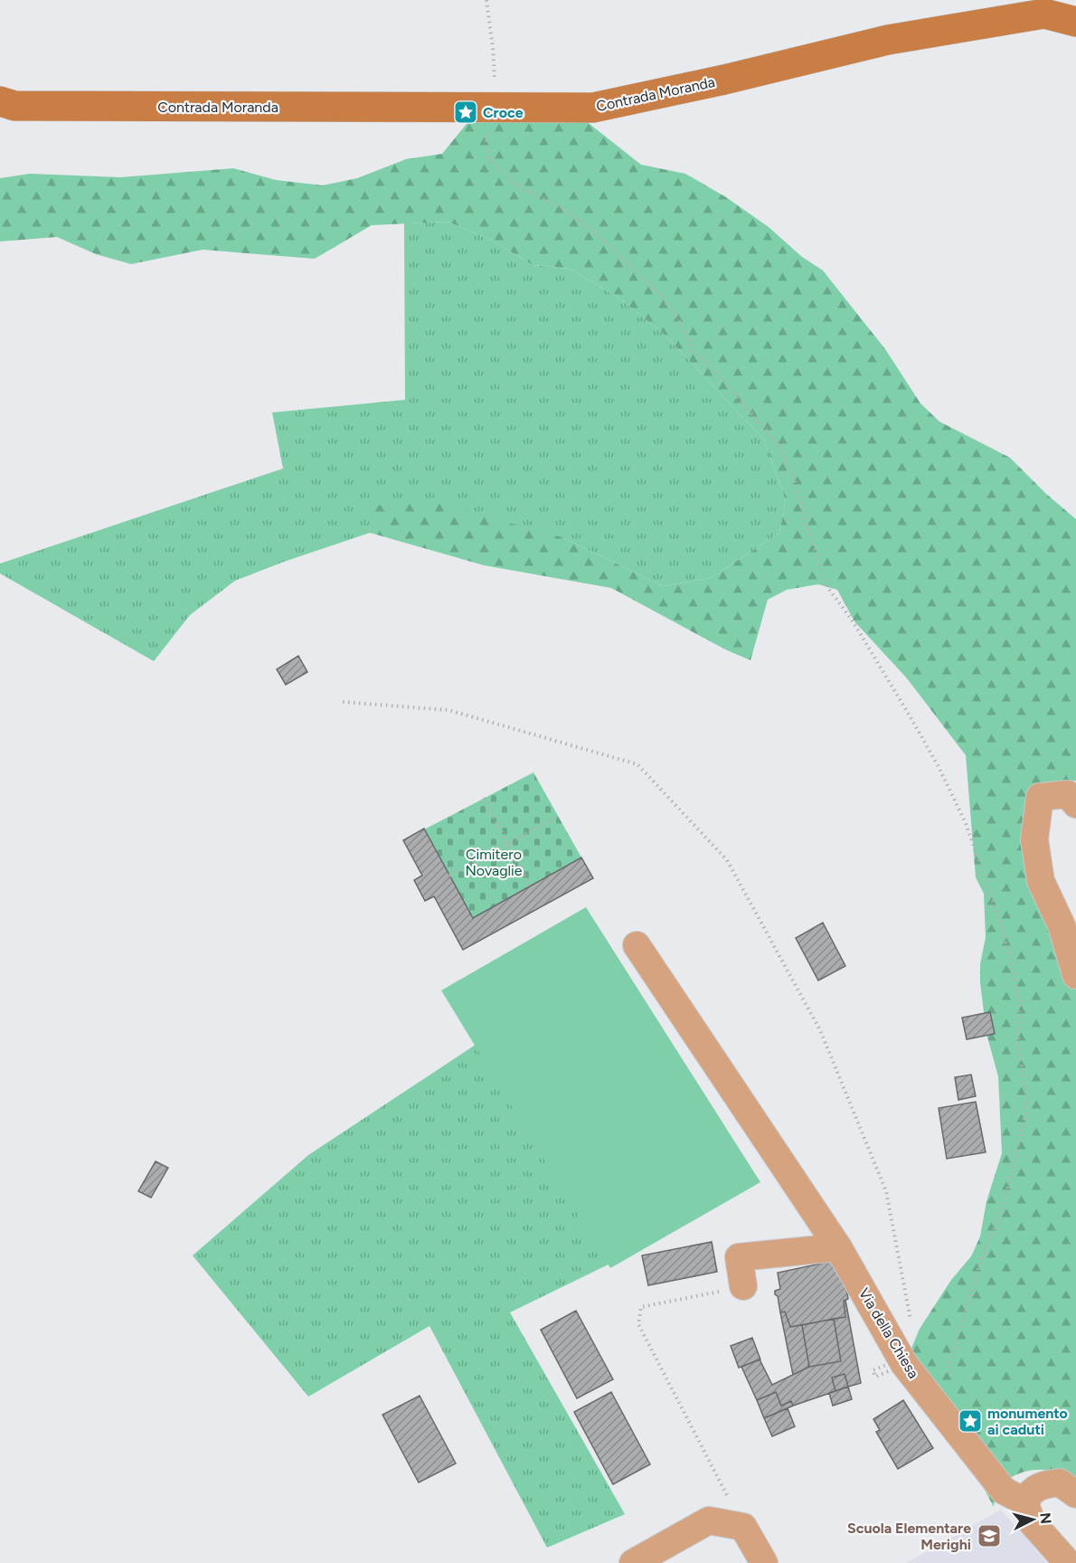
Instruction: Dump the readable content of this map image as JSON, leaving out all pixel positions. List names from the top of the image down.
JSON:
{
  "streets": {
    "street": ["Contrada Moranda", "Via della Chiesa"]
  },
  "parks": ["Cimitero Novaglie"],
  "places": {
    "place": ["Croce", "monumento ai caduti"],
    "school or university": ["Scuola Elementare Merighi"]
  },
  "north": "right"
}
